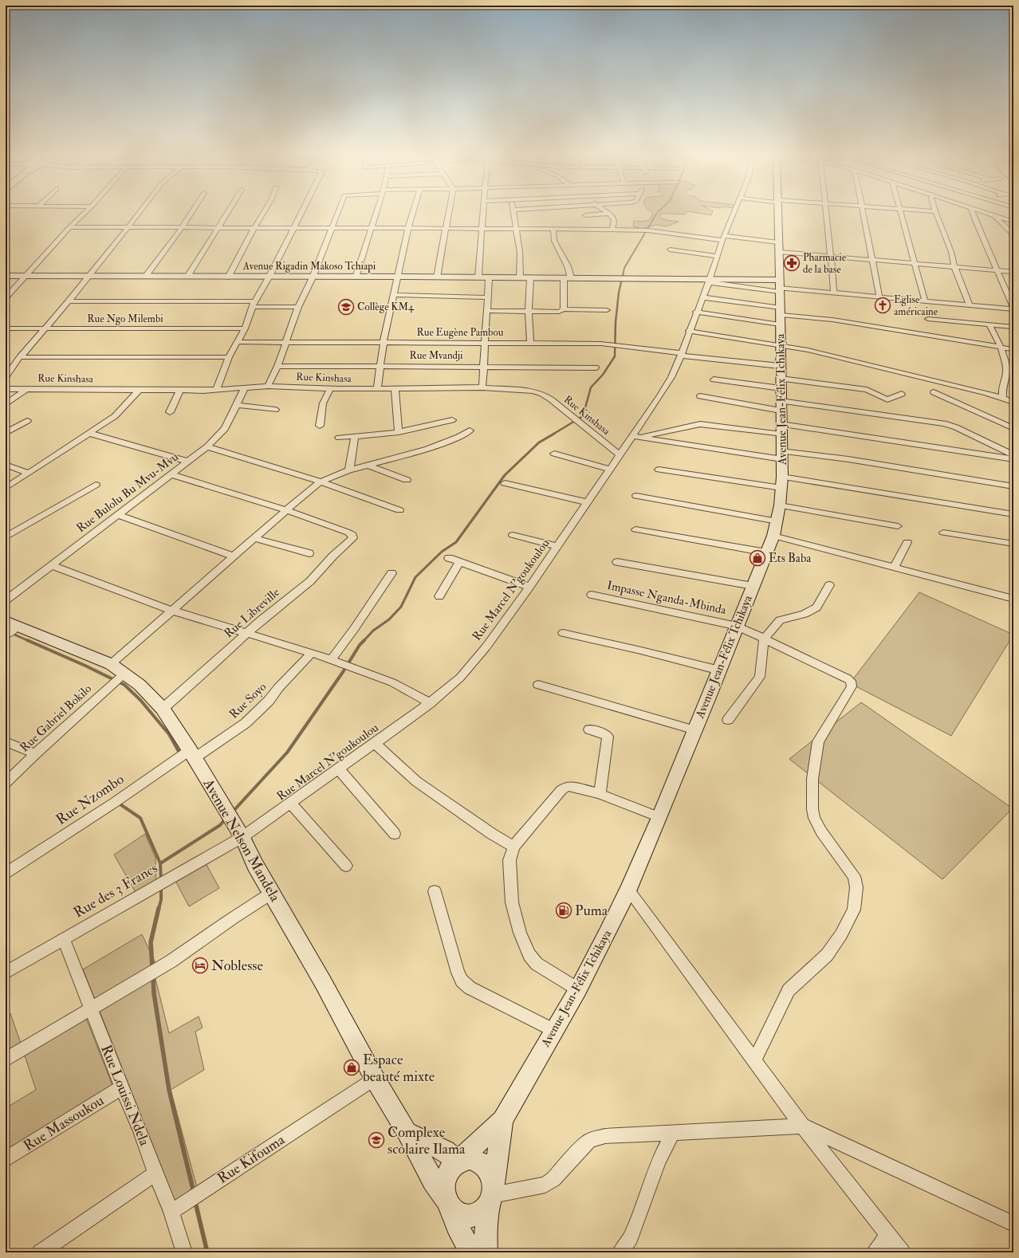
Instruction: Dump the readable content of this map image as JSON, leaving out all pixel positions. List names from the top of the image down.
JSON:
{
  "streets": {
    "street": [
      "Avenue Rigadin Makoso Tchiapi",
      "Rue Ngo Milembi",
      "Rue Eugène Pambou",
      "Rue Mvandji",
      "Rue Kinshasa",
      "Avenue Jean-Félix Tchikaya",
      "Rue Bulolu Bu Mvu-Mvu",
      "Rue Marcel N'goukoulou",
      "Impasse Nganda-Mbinda",
      "Rue Libreville",
      "Rue Soyo",
      "Rue Gabriel Bokilo",
      "Rue Nzombo",
      "Avenue Nelson Mandela",
      "Rue des 3 Francs",
      "Rue Louissi Ndela",
      "Rue Massoukou",
      "Rue Kifouma"
    ]
  },
  "crossings": [
    ["Avenue Rigadin Makoso Tchiapi", "Avenue Jean-Félix Tchikaya"],
    ["Avenue Rigadin Makoso Tchiapi", "Rue Marcel N'goukoulou"],
    ["Rue Eugène Pambou", "Avenue Jean-Félix Tchikaya"],
    ["Rue Eugène Pambou", "Rue Marcel N'goukoulou"],
    ["Rue Kinshasa", "Rue Bulolu Bu Mvu-Mvu"],
    ["Rue Kinshasa", "Rue Marcel N'goukoulou"],
    ["Avenue Jean-Félix Tchikaya", "Impasse Nganda-Mbinda"],
    ["Avenue Jean-Félix Tchikaya", "Avenue Nelson Mandela"],
    ["Rue Marcel N'goukoulou", "Avenue Nelson Mandela"],
    ["Rue Marcel N'goukoulou", "Rue des 3 Francs"],
    ["Rue Libreville", "Rue Gabriel Bokilo"],
    ["Rue Libreville", "Avenue Nelson Mandela"],
    ["Rue Soyo", "Rue Nzombo"],
    ["Rue Soyo", "Avenue Nelson Mandela"],
    ["Rue Gabriel Bokilo", "Avenue Nelson Mandela"],
    ["Rue Nzombo", "Avenue Nelson Mandela"],
    ["Avenue Nelson Mandela", "Rue des 3 Francs"],
    ["Avenue Nelson Mandela", "Rue Kifouma"],
    ["Rue des 3 Francs", "Rue Louissi Ndela"],
    ["Rue Louissi Ndela", "Rue Massoukou"],
    ["Rue Louissi Ndela", "Rue Kifouma"]
  ],
  "places": {
    "pharmacy": ["Pharmacie de la base"],
    "church": ["Eglise américaine"],
    "school or university": ["Collège KM4", "Complexe scolaire Ilama"],
    "shop": ["Ets Baba", "Espace beauté mixte"],
    "fuel station": ["Puma"],
    "hotel": ["Noblesse"]
  }
}
